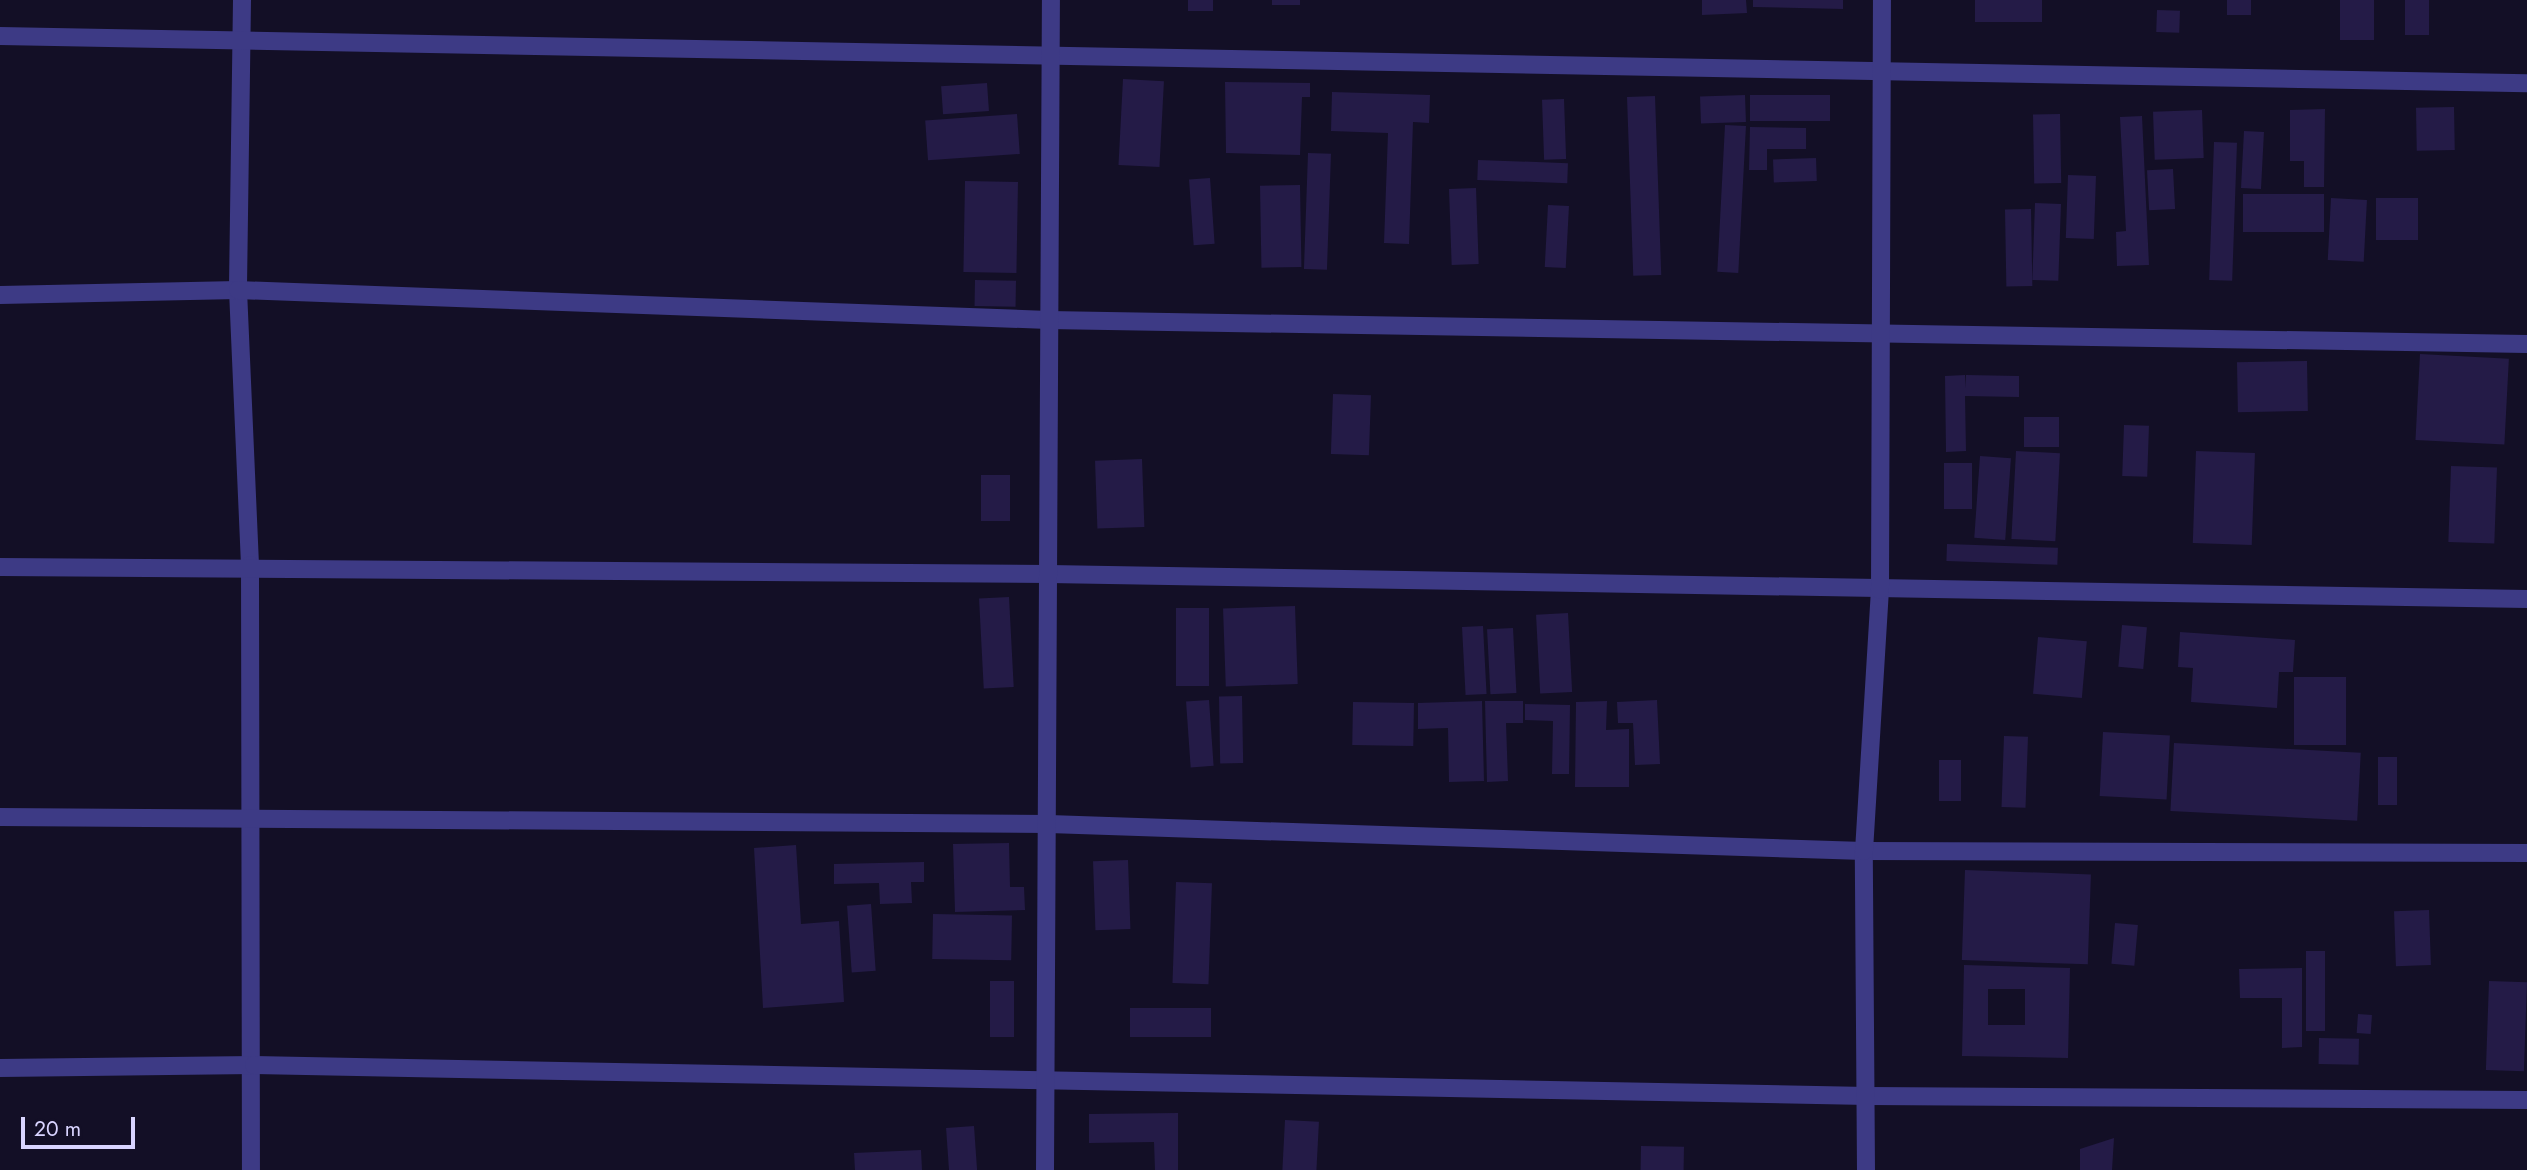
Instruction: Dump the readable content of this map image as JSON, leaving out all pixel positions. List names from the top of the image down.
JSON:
{
  "scale_bar": "20 m"
}
